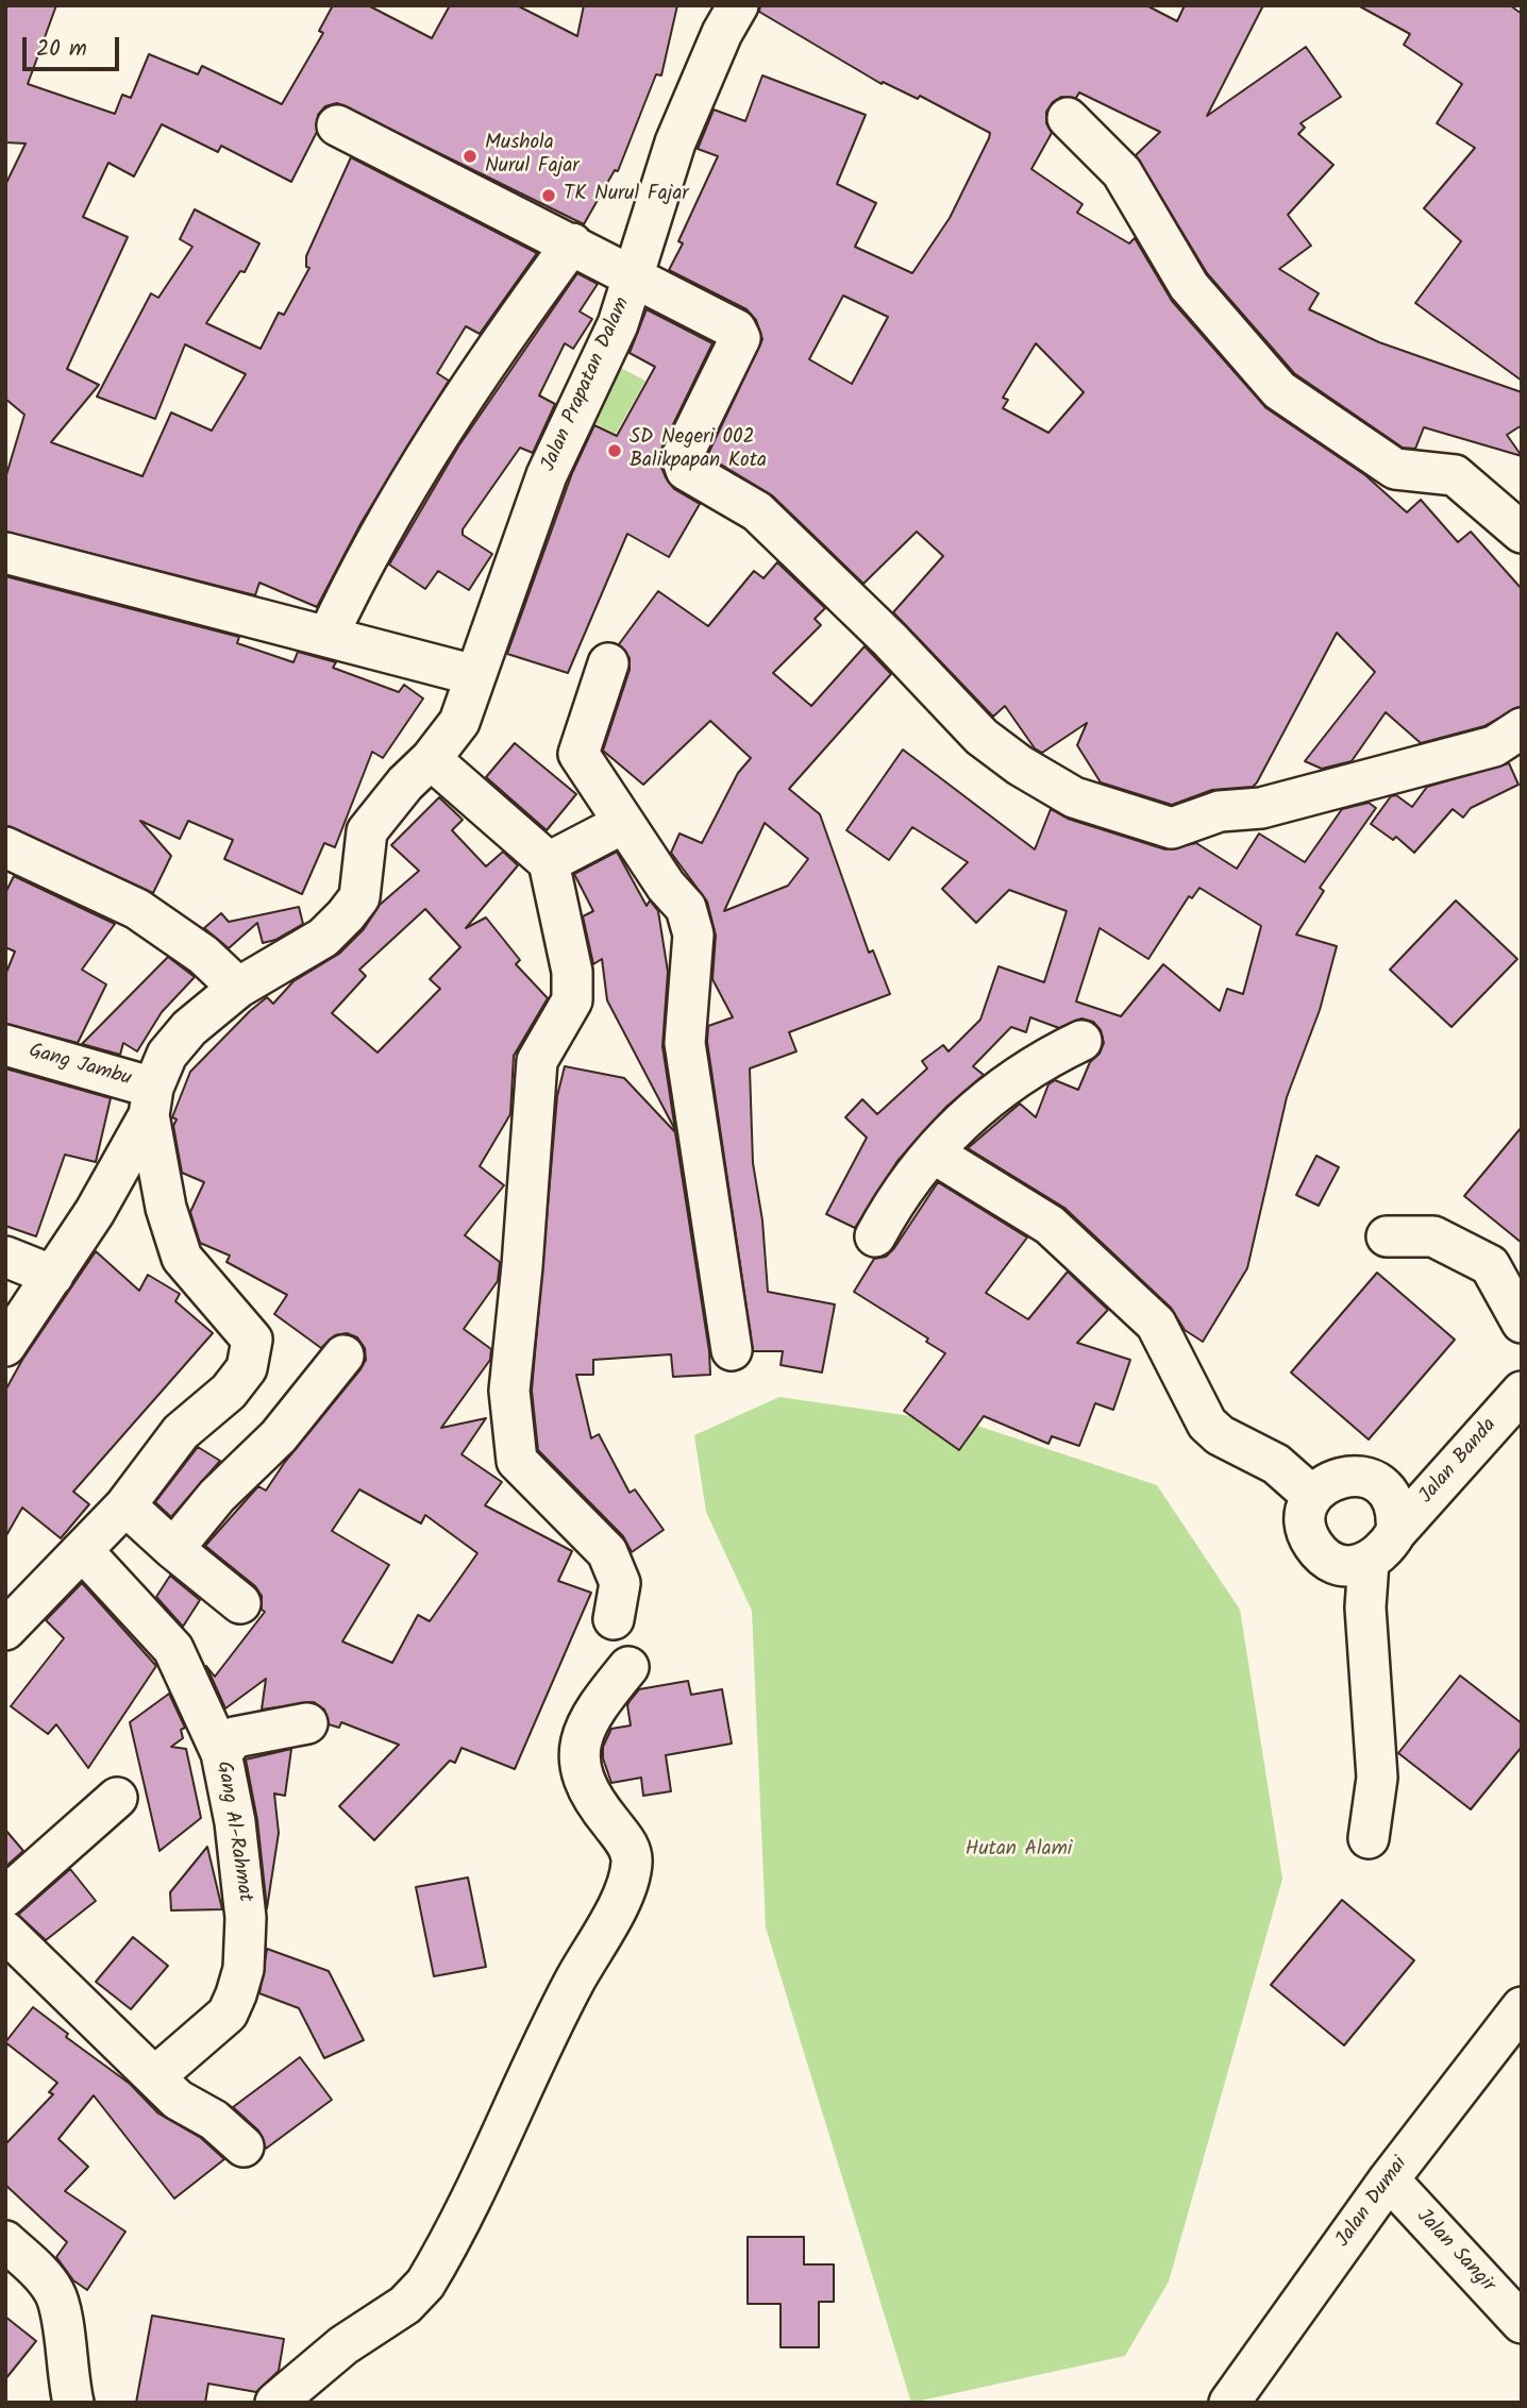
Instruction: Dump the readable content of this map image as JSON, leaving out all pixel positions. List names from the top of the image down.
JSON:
{
  "streets": {
    "street": [
      "Jalan Prapatan Dalam",
      "Gang Jambu",
      "Jalan Banda",
      "Gang Al-Rahmat",
      "Jalan Dumai",
      "Jalan Sangir"
    ]
  },
  "crossings": [
    ["Jalan Prapatan Dalam", "Gang Jambu"],
    ["Jalan Dumai", "Jalan Sangir"]
  ],
  "parks": ["Hutan Alami"],
  "places": ["Mushola Nurul Fajar", "TK Nurul Fajar", "SD Negeri 002 Balikpapan Kota"],
  "scale_bar": "20 m"
}
